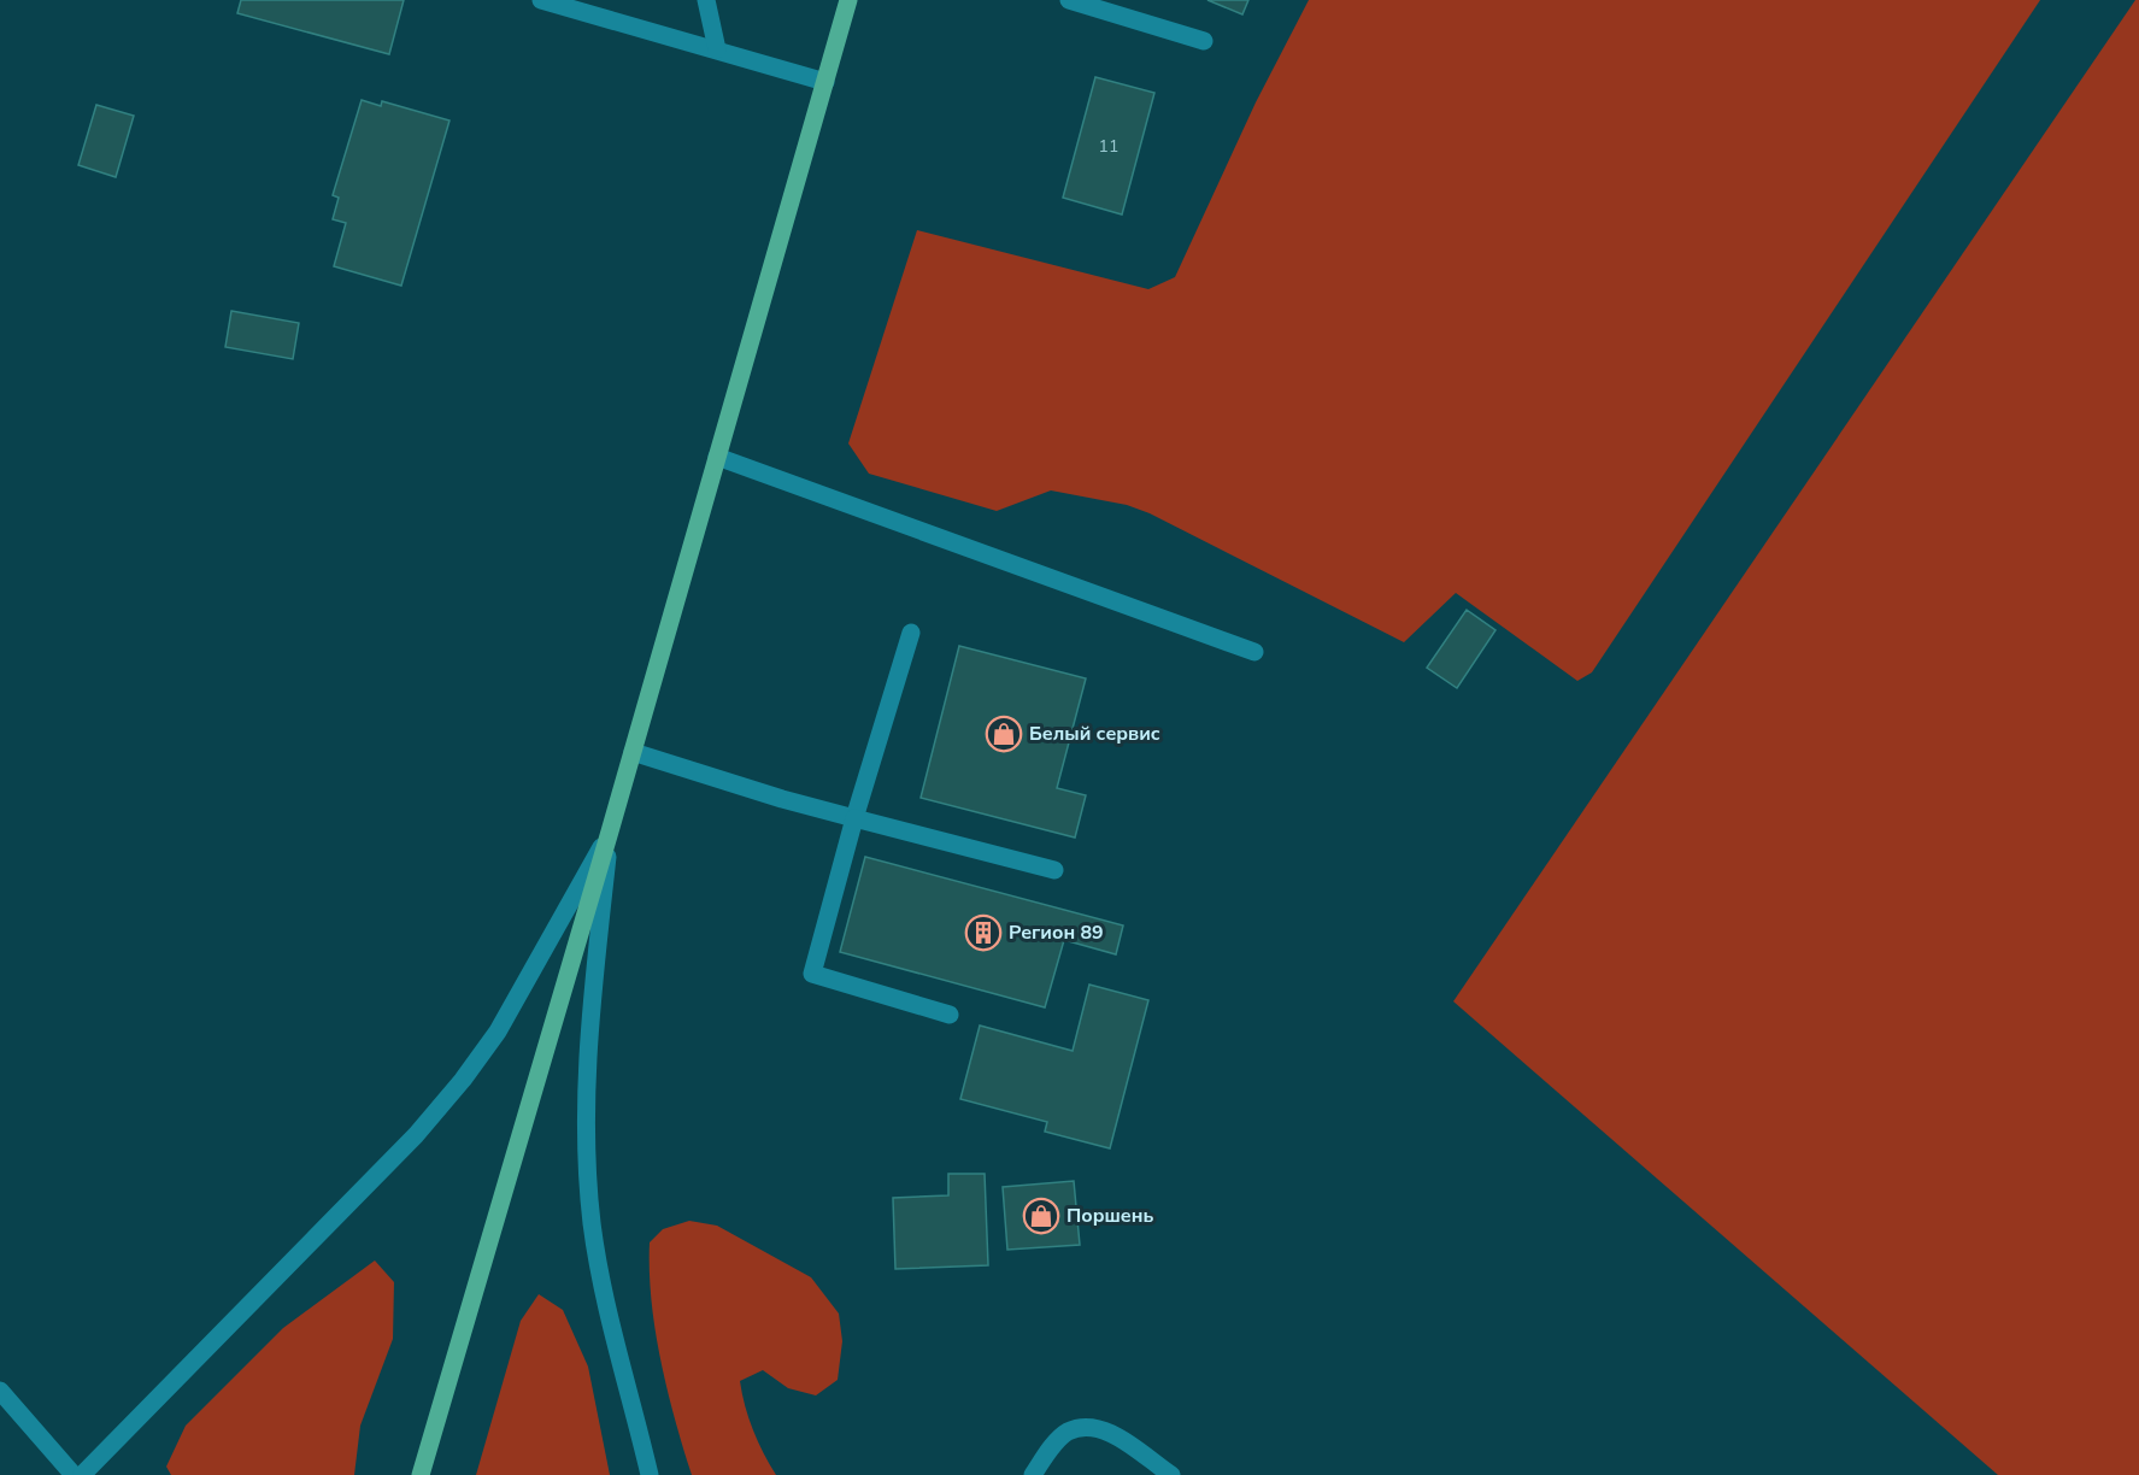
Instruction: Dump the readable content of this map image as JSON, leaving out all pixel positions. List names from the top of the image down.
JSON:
{
  "places": {
    "shop": ["Белый сервис", "Поршень"],
    "building": ["Регион 89"]
  },
  "house_numbers": ["11"]
}
